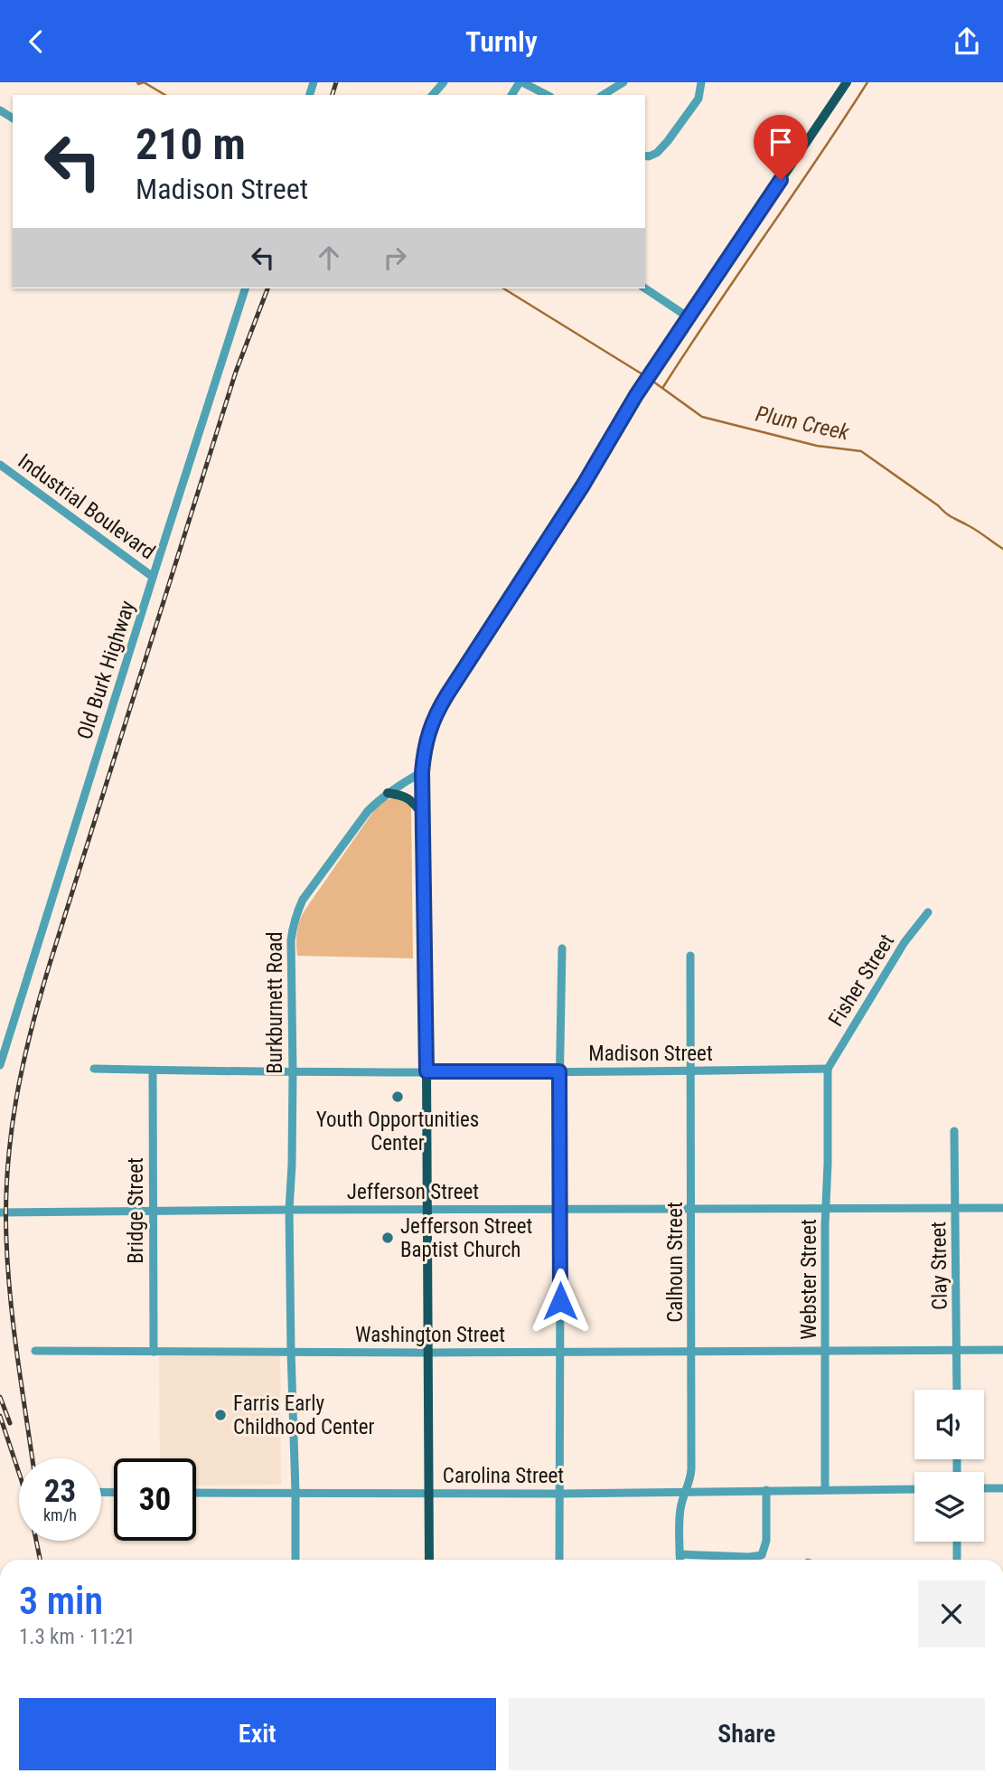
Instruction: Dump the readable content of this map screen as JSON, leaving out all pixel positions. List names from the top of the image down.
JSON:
{
  "streets": {
    "street": [
      "Industrial Boulevard",
      "Old Burk Highway",
      "Fisher Street",
      "Burkburnett Road",
      "Madison Street",
      "Jefferson Street",
      "Bridge Street",
      "Calhoun Street",
      "Clay Street",
      "Webster Street",
      "Washington Street",
      "Carolina Street"
    ]
  },
  "crossings": [
    ["Industrial Boulevard", "Old Burk Highway"],
    ["Fisher Street", "Madison Street"],
    ["Fisher Street", "Webster Street"],
    ["Burkburnett Road", "Madison Street"],
    ["Burkburnett Road", "Jefferson Street"],
    ["Burkburnett Road", "Washington Street"],
    ["Burkburnett Road", "Carolina Street"],
    ["Madison Street", "Bridge Street"],
    ["Madison Street", "Calhoun Street"],
    ["Madison Street", "Webster Street"],
    ["Jefferson Street", "Bridge Street"],
    ["Jefferson Street", "Calhoun Street"],
    ["Jefferson Street", "Clay Street"],
    ["Jefferson Street", "Webster Street"],
    ["Bridge Street", "Washington Street"],
    ["Calhoun Street", "Washington Street"],
    ["Calhoun Street", "Carolina Street"],
    ["Clay Street", "Washington Street"],
    ["Webster Street", "Washington Street"],
    ["Webster Street", "Carolina Street"]
  ],
  "water": ["Plum Creek"],
  "places": ["Youth Opportunities Center", "Jefferson Street Baptist Church", "Farris Early Childhood Center"],
  "page": {
    "header": "Turnly",
    "turn": ["210 m", "Madison Street"],
    "speed": "23 km/h",
    "limit": "30",
    "heading": ["3 min", "1.3 km · 11:21"],
    "buttons": ["Exit", "Share"]
  }
}
